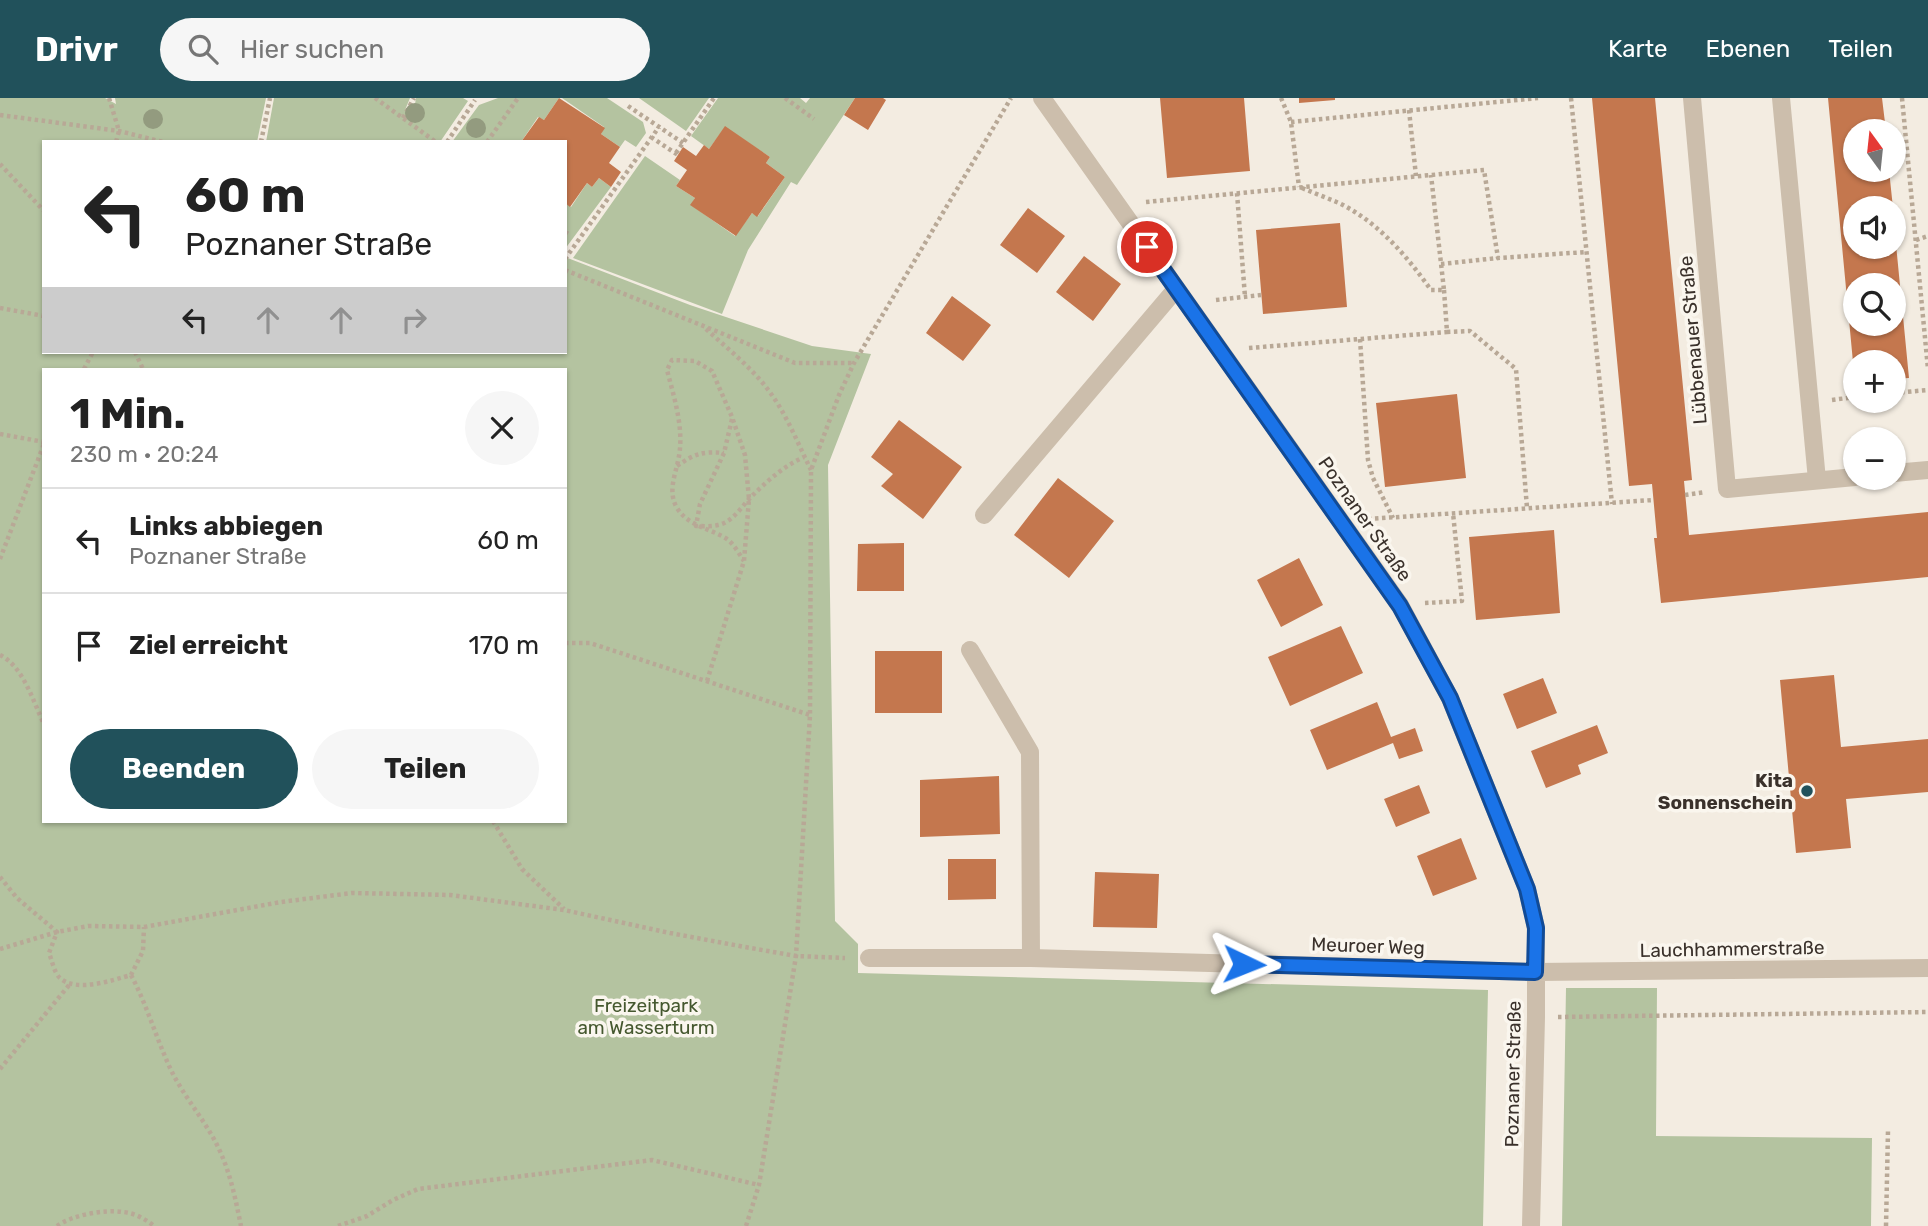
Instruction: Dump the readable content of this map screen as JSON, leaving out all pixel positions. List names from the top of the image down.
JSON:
{
  "streets": {
    "street": [
      "Lübbenauer Straße",
      "Poznaner Straße",
      "Meuroer Weg",
      "Lauchhammerstraße"
    ]
  },
  "crossings": [
    ["Poznaner Straße", "Meuroer Weg"],
    ["Poznaner Straße", "Lauchhammerstraße"],
    ["Meuroer Weg", "Lauchhammerstraße"]
  ],
  "parks": ["Freizeitpark am Wasserturm"],
  "places": ["Kita Sonnenschein"],
  "north": "top",
  "page": {
    "header": "Drivr",
    "search": "Hier suchen",
    "nav": ["Karte", "Ebenen", "Teilen"],
    "map_buttons": ["+", "−"],
    "turn": ["60 m", "Poznaner Straße"],
    "heading": ["1 Min.", "230 m · 20:24"],
    "list": [
      {
        "name": "Links abbiegen",
        "note": "Poznaner Straße",
        "value": "60 m"
      },
      {
        "name": "Ziel erreicht",
        "value": "170 m"
      }
    ],
    "buttons": ["Beenden", "Teilen"]
  }
}
